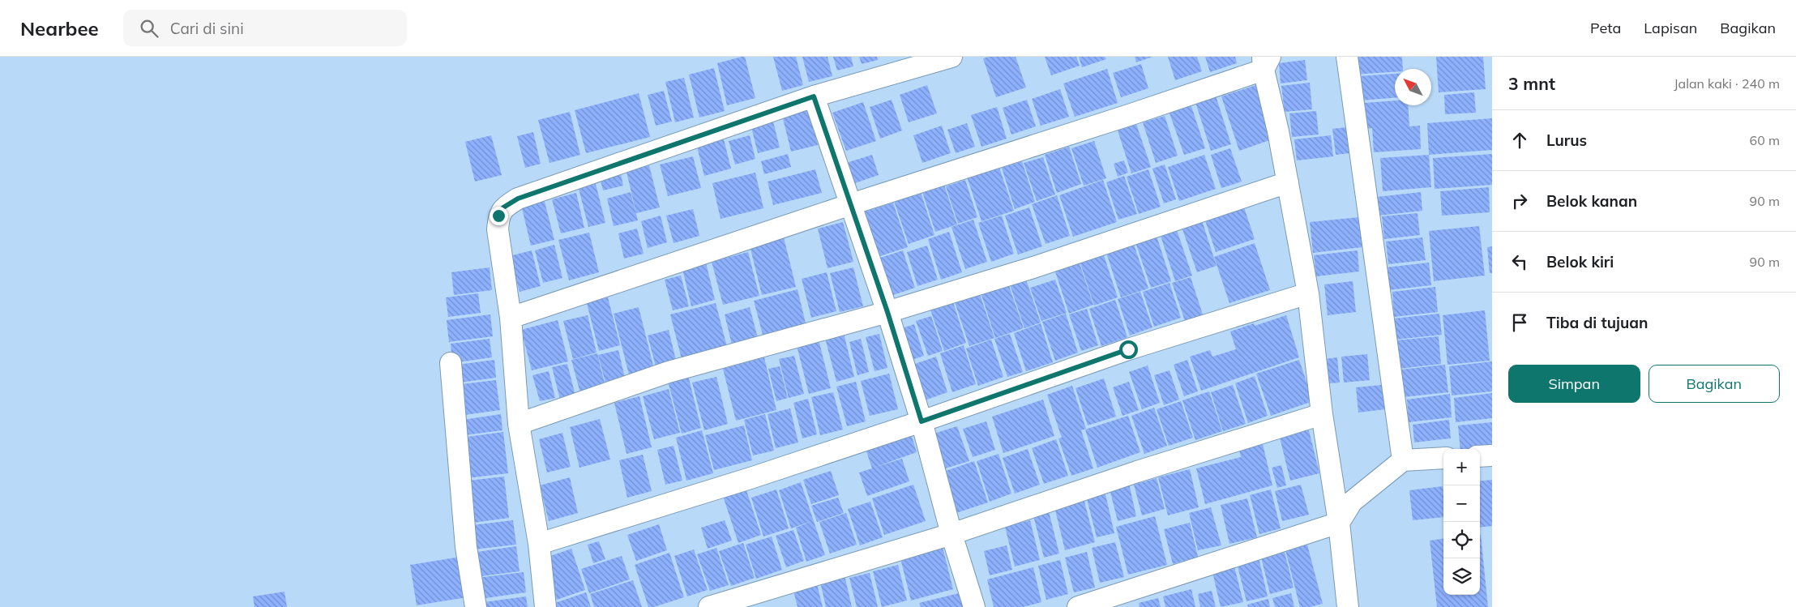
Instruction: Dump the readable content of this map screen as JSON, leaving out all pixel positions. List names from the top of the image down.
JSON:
{
  "north": "top left",
  "page": {
    "header": "Nearbee",
    "search": "Cari di sini",
    "nav": ["Peta", "Lapisan", "Bagikan"],
    "heading": ["3 mnt", "Jalan kaki · 240 m"],
    "list": [
      ["Lurus", "60 m"],
      ["Belok kanan", "90 m"],
      ["Belok kiri", "90 m"],
      "Tiba di tujuan"
    ],
    "buttons": ["Simpan", "Bagikan"],
    "map_buttons": ["+", "−"]
  }
}
